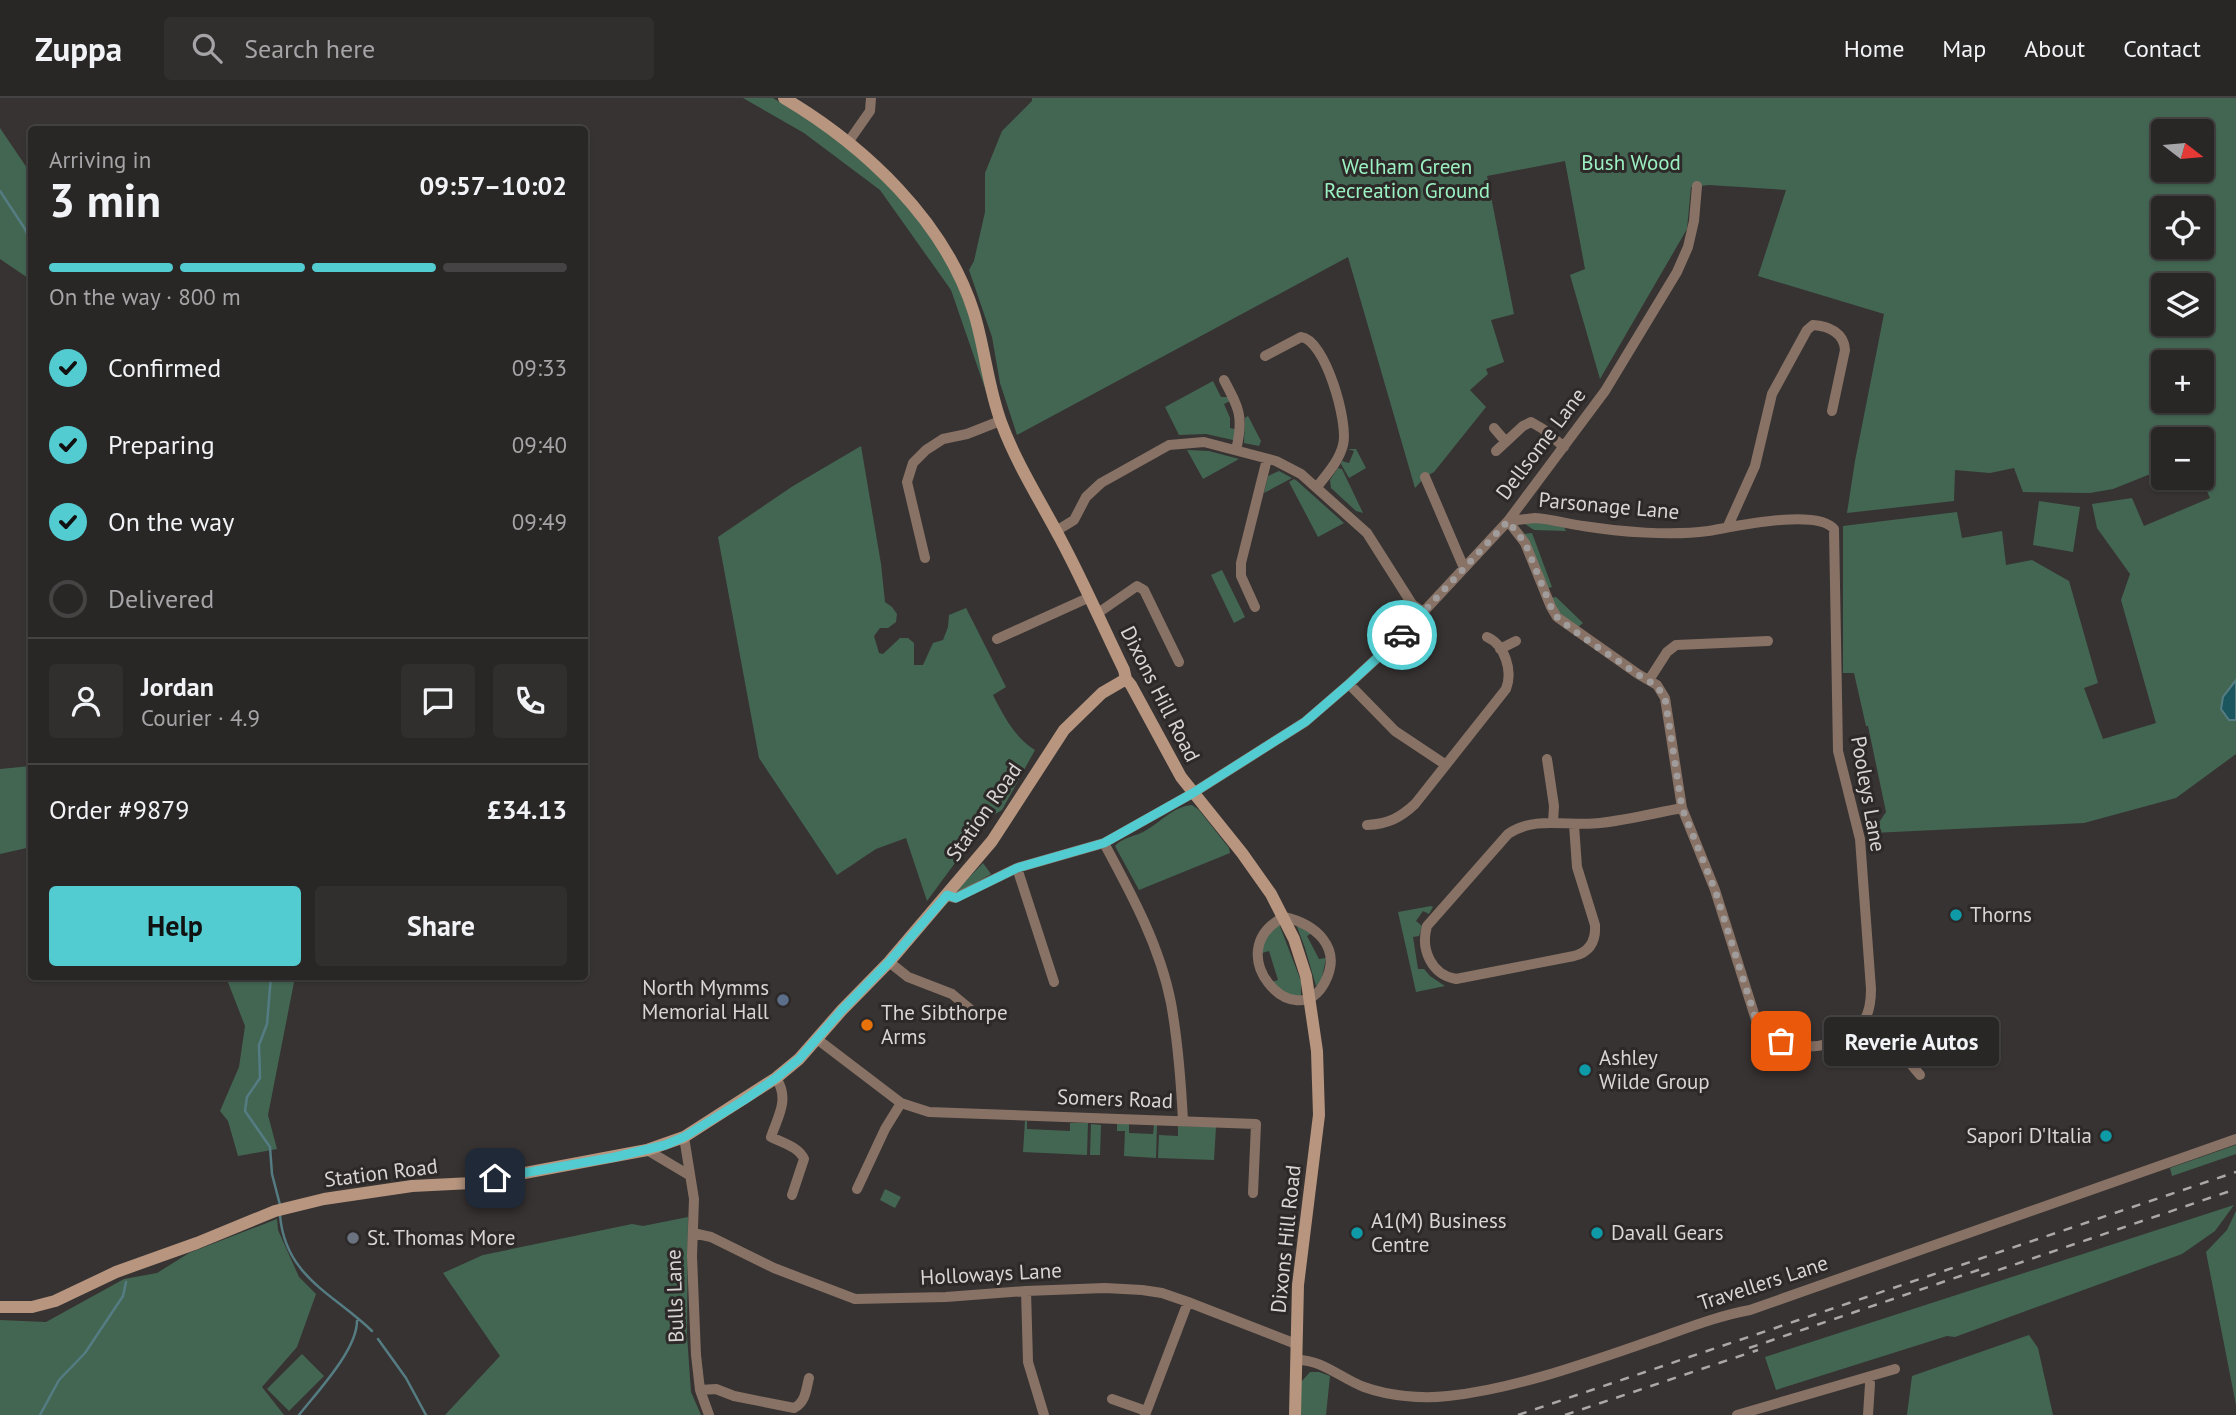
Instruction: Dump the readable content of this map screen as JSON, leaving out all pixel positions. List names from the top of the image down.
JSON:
{
  "streets": {
    "street": [
      "Dellsome Lane",
      "Parsonage Lane",
      "Dixons Hill Road",
      "Pooleys Lane",
      "Station Road",
      "Somers Road",
      "Holloways Lane",
      "Travellers Lane",
      "Bulls Lane"
    ]
  },
  "crossings": [
    ["Dellsome Lane", "Parsonage Lane"],
    ["Dellsome Lane", "Dixons Hill Road"],
    ["Dellsome Lane", "Station Road"],
    ["Dellsome Lane", "Somers Road"],
    ["Parsonage Lane", "Pooleys Lane"],
    ["Dixons Hill Road", "Station Road"],
    ["Dixons Hill Road", "Holloways Lane"],
    ["Dixons Hill Road", "Travellers Lane"],
    ["Station Road", "Somers Road"],
    ["Station Road", "Bulls Lane"],
    ["Holloways Lane", "Bulls Lane"]
  ],
  "parks": ["Bush Wood", "Welham Green Recreation Ground"],
  "places": [
    "Thorns",
    "North Mymms Memorial Hall",
    "The Sibthorpe Arms",
    "Reverie Autos",
    "Ashley Wilde Group",
    "Sapori D'Italia",
    "A1(M) Business Centre",
    "Davall Gears",
    "St. Thomas More"
  ],
  "north": "right",
  "page": {
    "header": "Zuppa",
    "search": "Search here",
    "nav": [
      "Home",
      "Map",
      "About",
      "Contact"
    ],
    "map_buttons": ["+", "−"],
    "heading": ["3 min", "Arriving in", "09:57–10:02"],
    "panel": [
      "Jordan",
      "Courier · 4.9",
      "Order #9879",
      "£34.13"
    ],
    "bar": "On the way · 800 m",
    "list": [
      ["Confirmed", "09:33"],
      ["Preparing", "09:40"],
      ["On the way", "09:49"],
      "Delivered"
    ],
    "buttons": ["Help", "Share"],
    "bubble": "Reverie Autos"
  }
}
